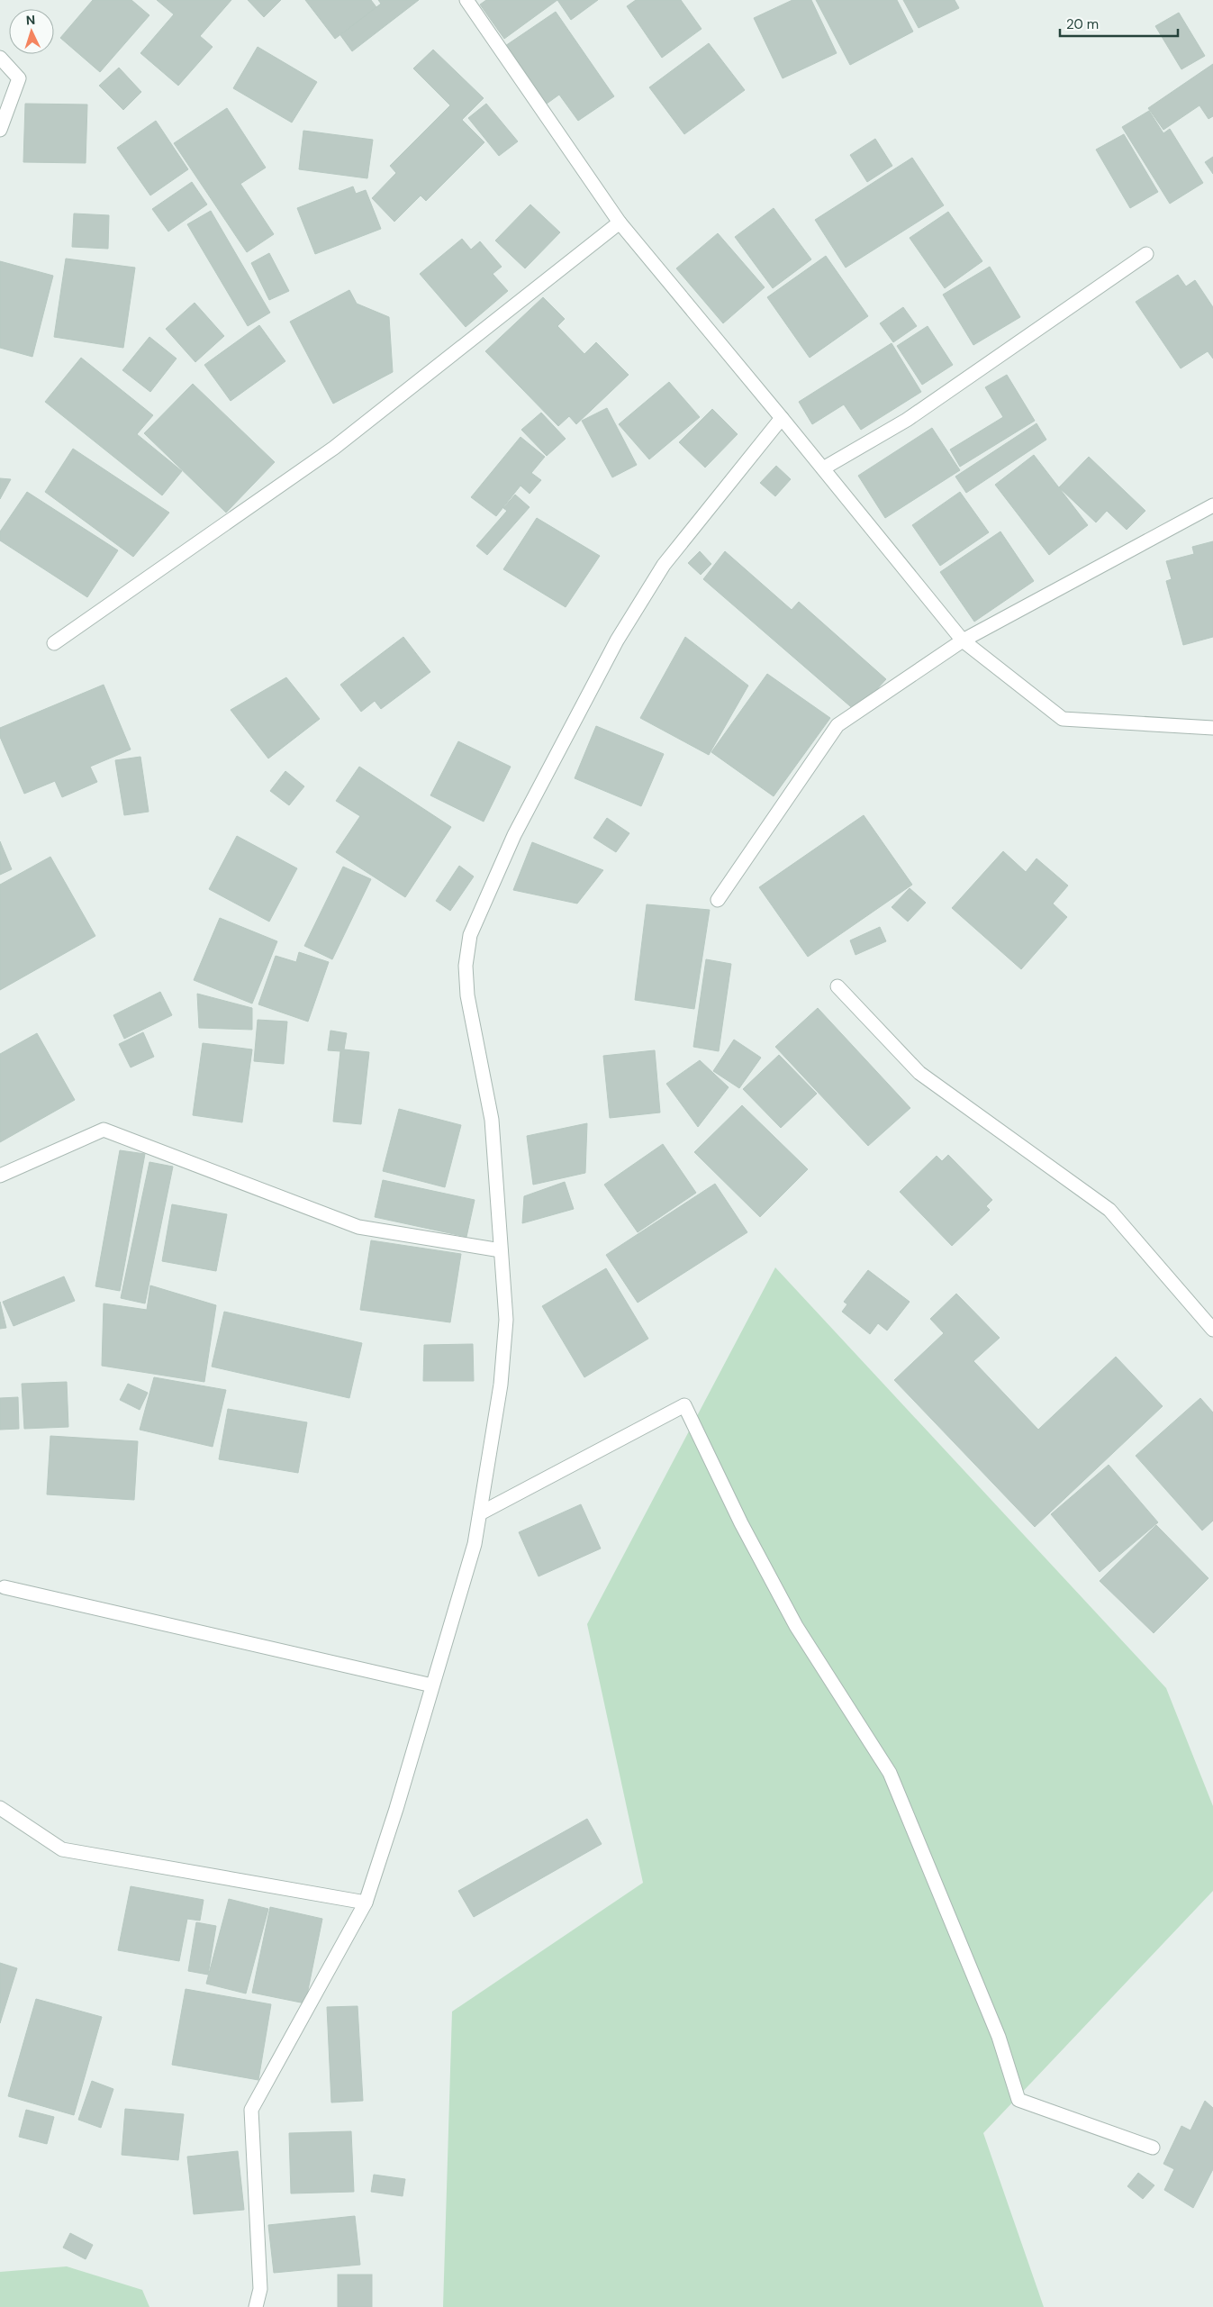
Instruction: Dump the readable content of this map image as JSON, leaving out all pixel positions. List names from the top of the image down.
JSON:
{
  "scale_bar": "20 m",
  "north": "top"
}
